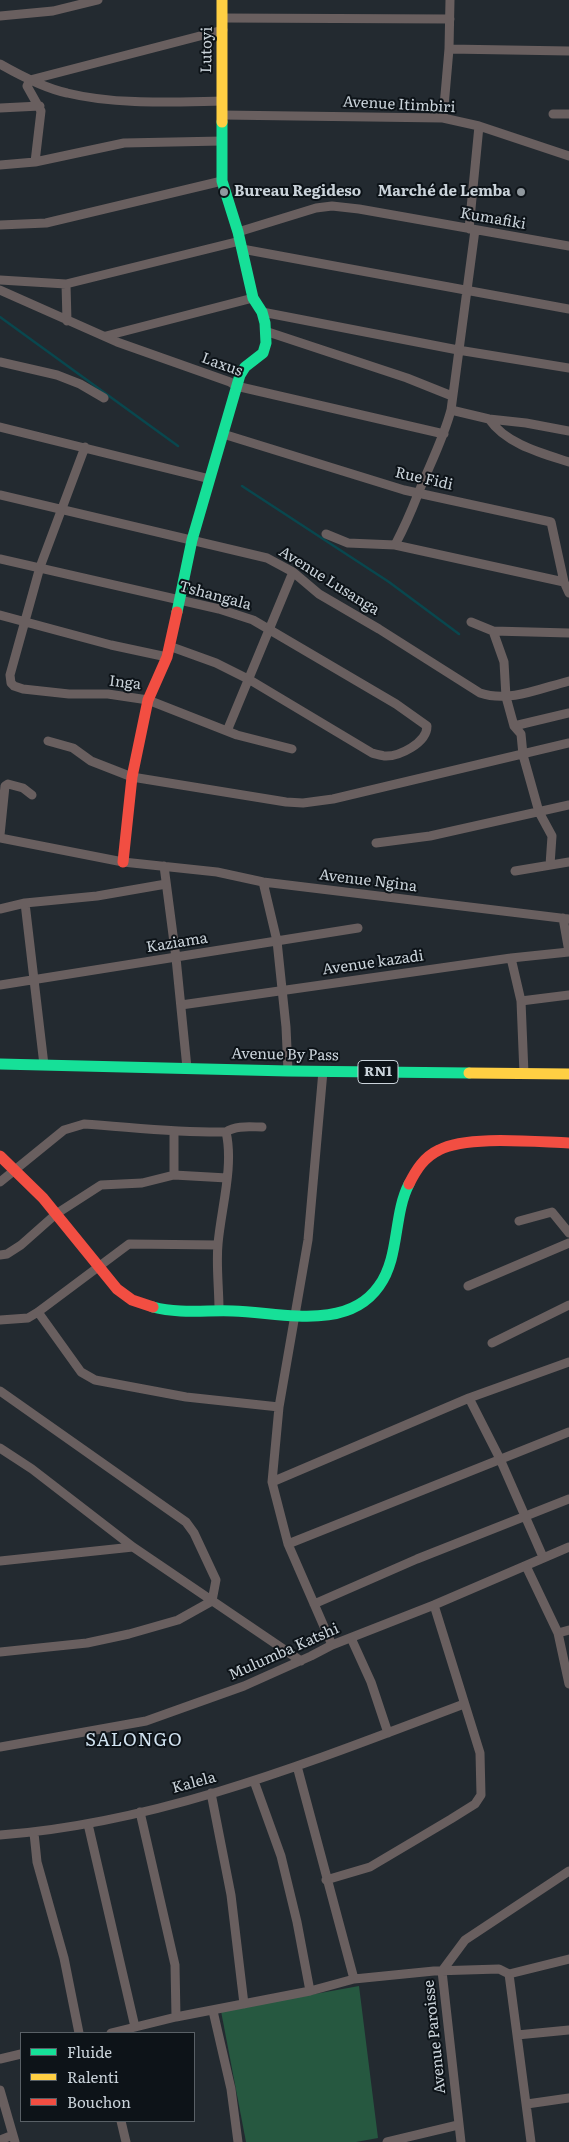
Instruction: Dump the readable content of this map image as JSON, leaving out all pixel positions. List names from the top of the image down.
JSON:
{
  "streets": {
    "main road": ["Lutoyi", "Avenue By Pass", "RN1"],
    "street": [
      "Avenue Itimbiri",
      "Kumafiki",
      "Laxus",
      "Rue Fidi",
      "Avenue Lusanga",
      "Tshangala",
      "Inga",
      "Avenue Ngina",
      "Kaziama",
      "Avenue kazadi",
      "Mulumba Katshi",
      "Kalela",
      "Avenue Paroisse"
    ]
  },
  "crossings": [
    ["Lutoyi", "Avenue Itimbiri"],
    ["Lutoyi", "Kumafiki"]
  ],
  "districts": ["SALONGO"],
  "places": ["Bureau Regideso", "Marché de Lemba"],
  "legend": ["Fluide", "Ralenti", "Bouchon"]
}
